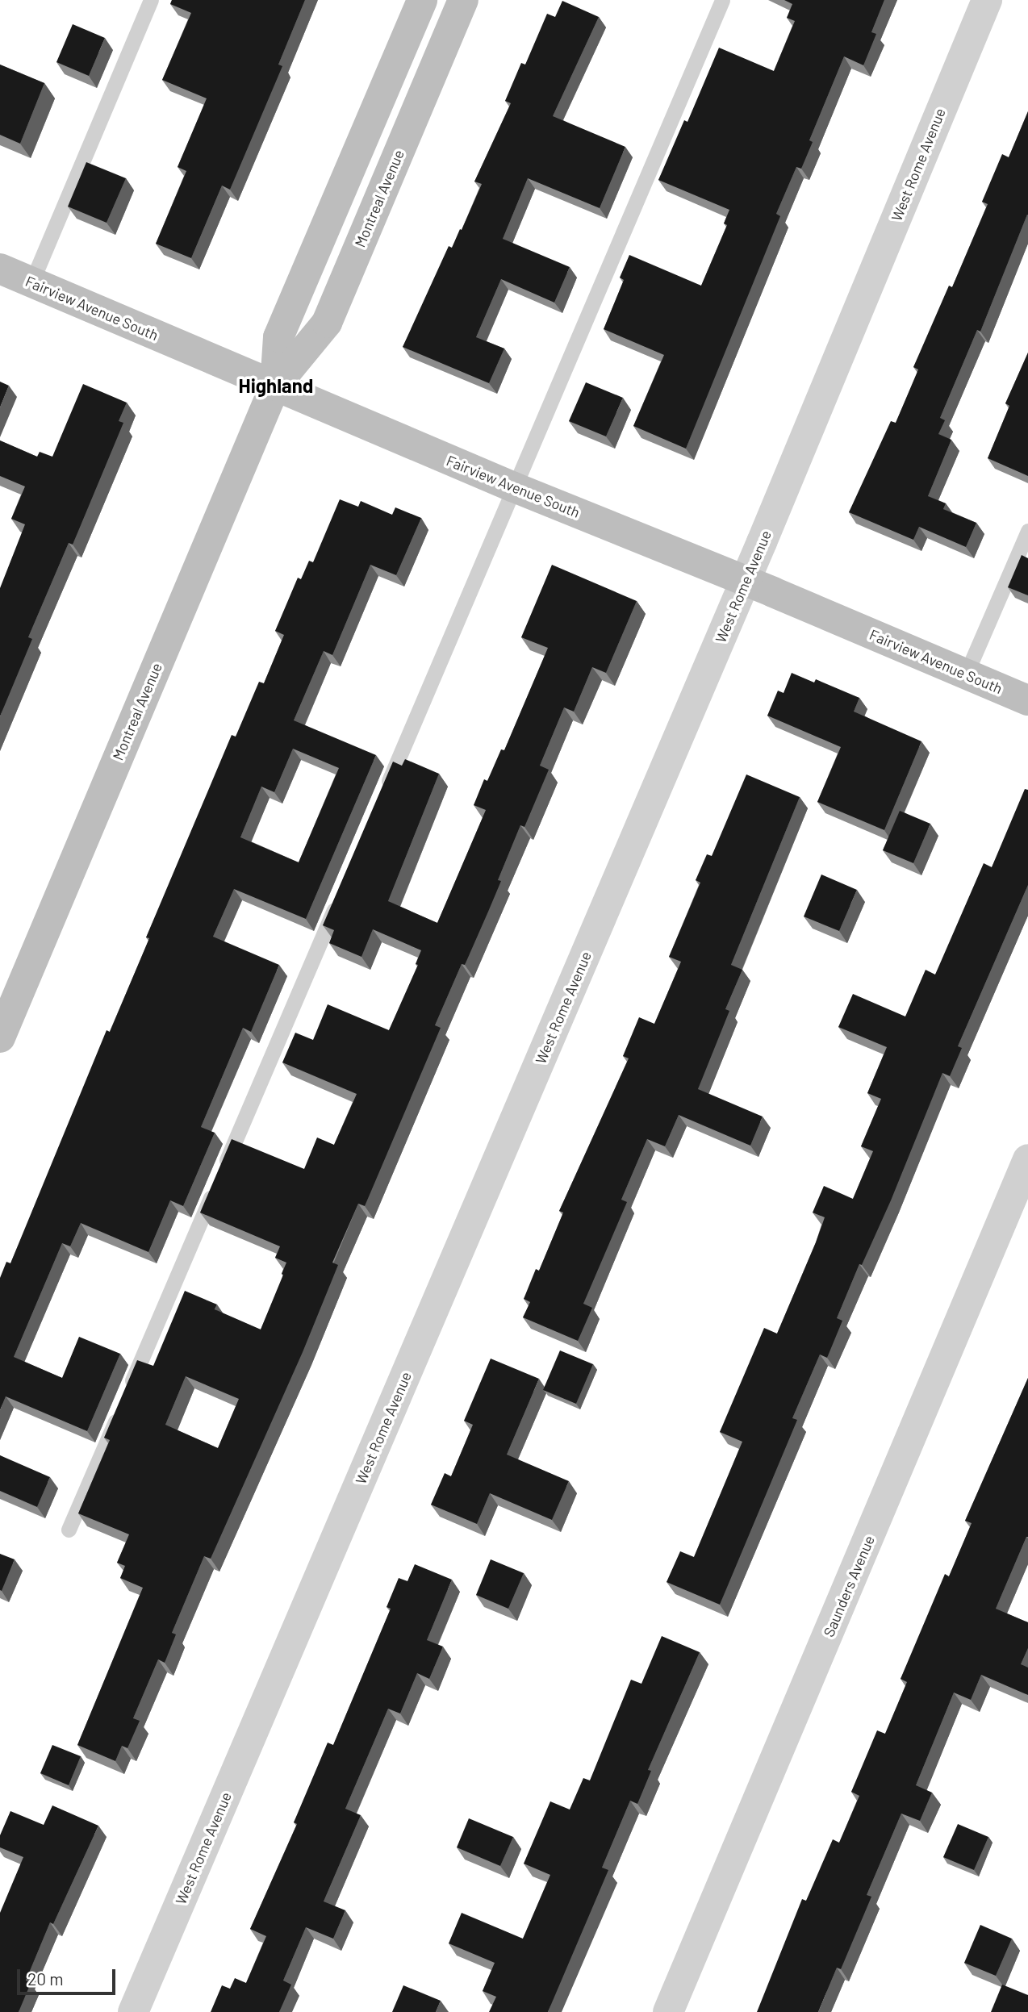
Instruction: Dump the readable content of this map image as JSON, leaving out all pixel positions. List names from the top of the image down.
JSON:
{
  "streets": {
    "street": [
      "West Rome Avenue",
      "Montreal Avenue",
      "Fairview Avenue South",
      "Saunders Avenue"
    ]
  },
  "crossings": [
    ["West Rome Avenue", "Fairview Avenue South"],
    ["Montreal Avenue", "Fairview Avenue South"]
  ],
  "districts": ["Highland"],
  "scale_bar": "20 m"
}
